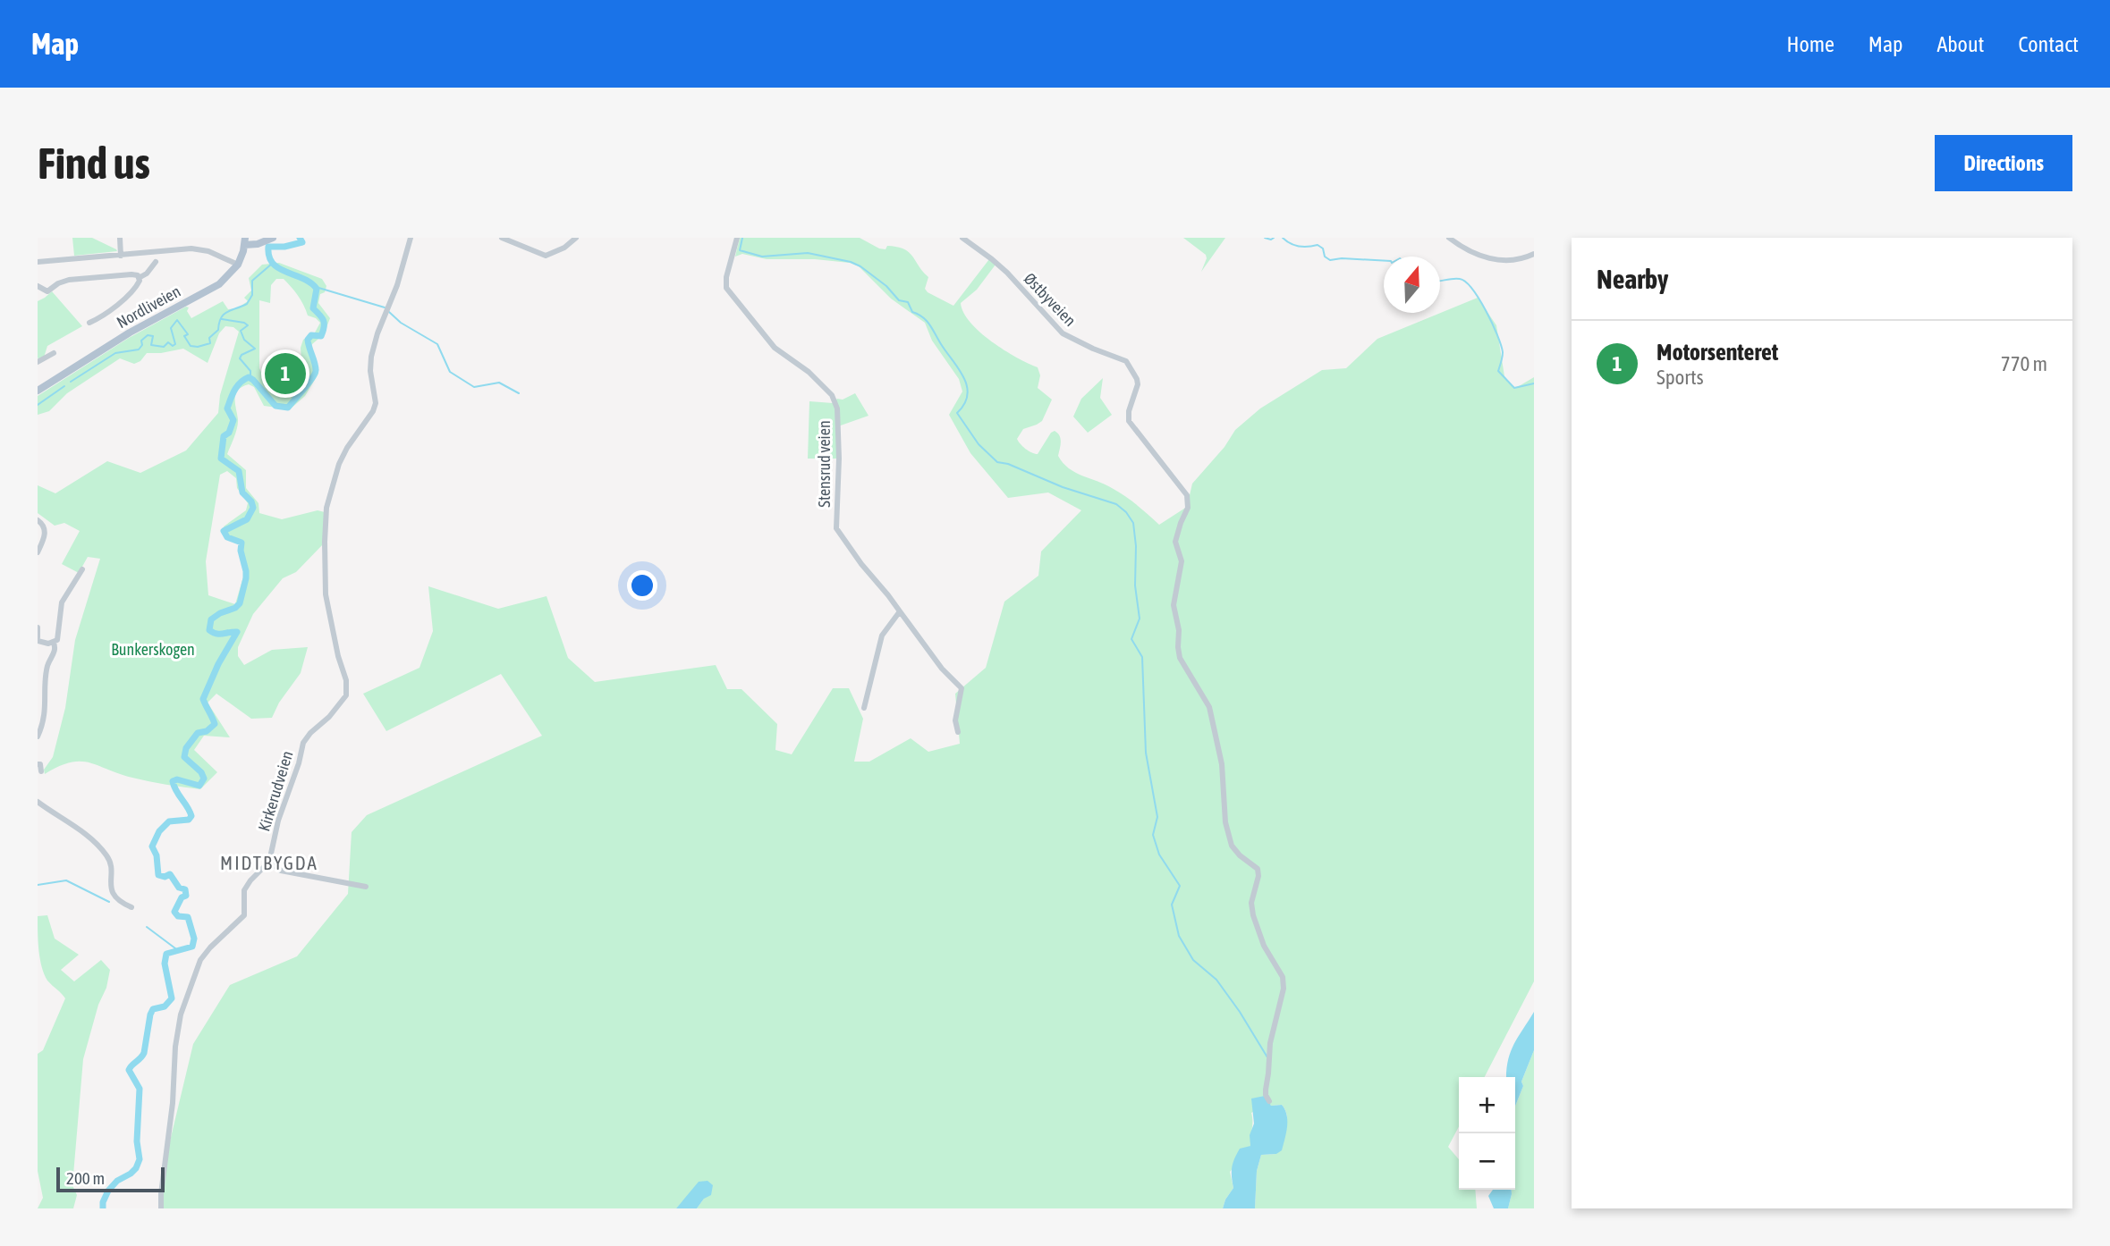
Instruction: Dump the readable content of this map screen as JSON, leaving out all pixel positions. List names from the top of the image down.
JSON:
{
  "streets": {
    "main road": ["Nordliveien"],
    "street": ["Østbyveien", "Stensrud veien", "Kirkerudveien"]
  },
  "districts": ["MIDTBYGDA"],
  "parks": ["Bunkerskogen"],
  "scale_bar": "200 m",
  "north": "top",
  "page": {
    "header": "Map",
    "nav": [
      "Home",
      "Map",
      "About",
      "Contact"
    ],
    "buttons": "Directions",
    "title": "Find us",
    "heading": "Nearby",
    "list": [
      {
        "mark": "1",
        "name": "Motorsenteret",
        "note": "Sports",
        "value": "770 m"
      }
    ],
    "pins": "1",
    "map_buttons": ["+", "−"],
    "scale": "200 m"
  }
}
